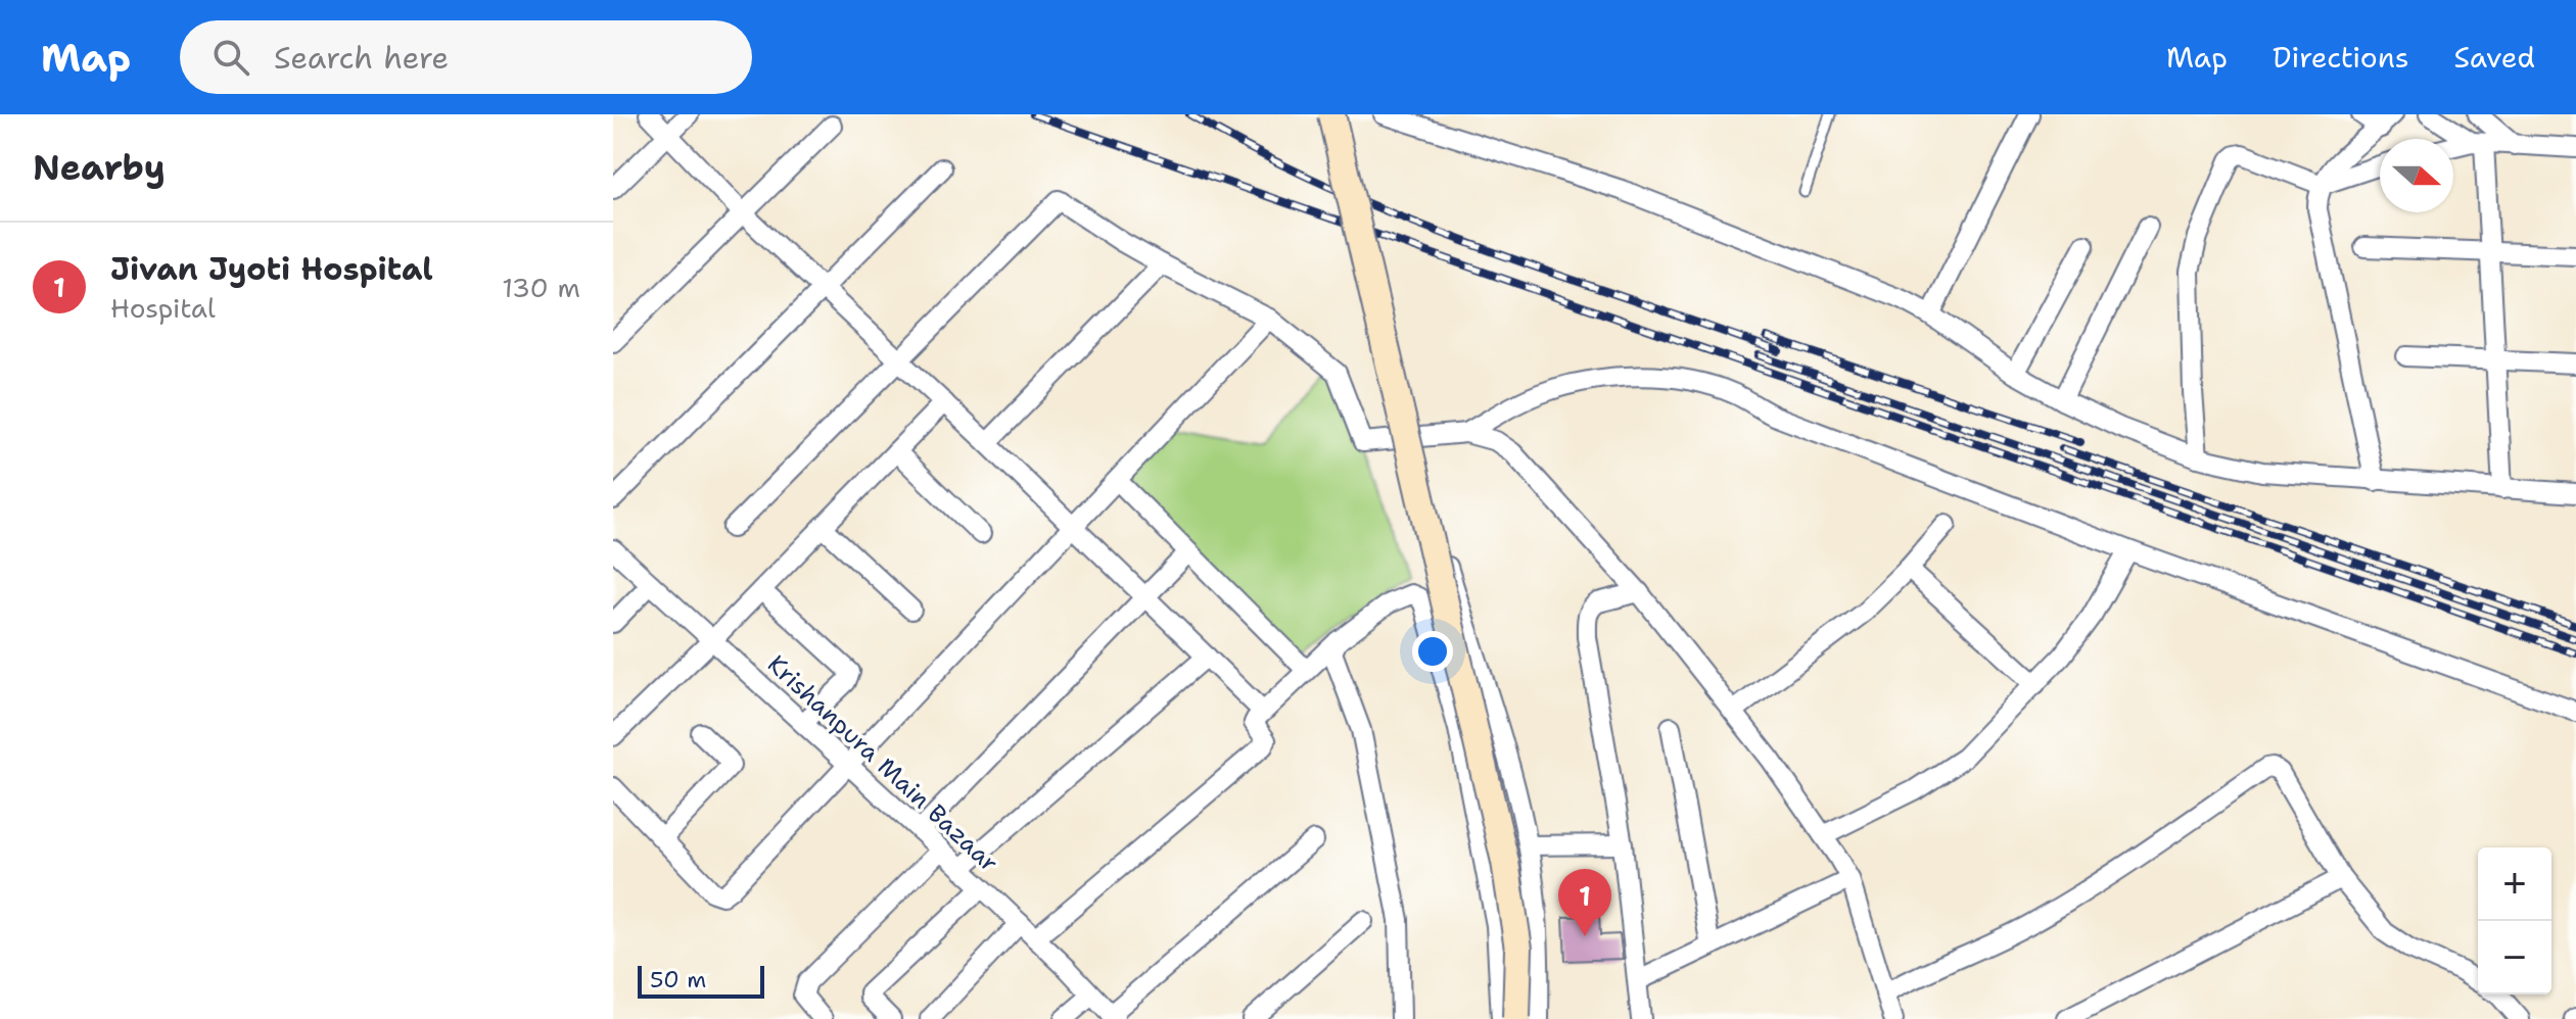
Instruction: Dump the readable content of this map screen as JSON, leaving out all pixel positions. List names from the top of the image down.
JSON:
{
  "streets": {
    "street": ["Krishanpura Main Bazaar"]
  },
  "scale_bar": "50 m",
  "north": "right",
  "page": {
    "header": "Map",
    "search": "Search here",
    "nav": ["Map", "Directions", "Saved"],
    "heading": "Nearby",
    "list": [
      {
        "mark": "1",
        "name": "Jivan Jyoti Hospital",
        "note": "Hospital",
        "value": "130 m"
      }
    ],
    "map_buttons": ["+", "−"],
    "pins": "1",
    "scale": "50 m"
  }
}
